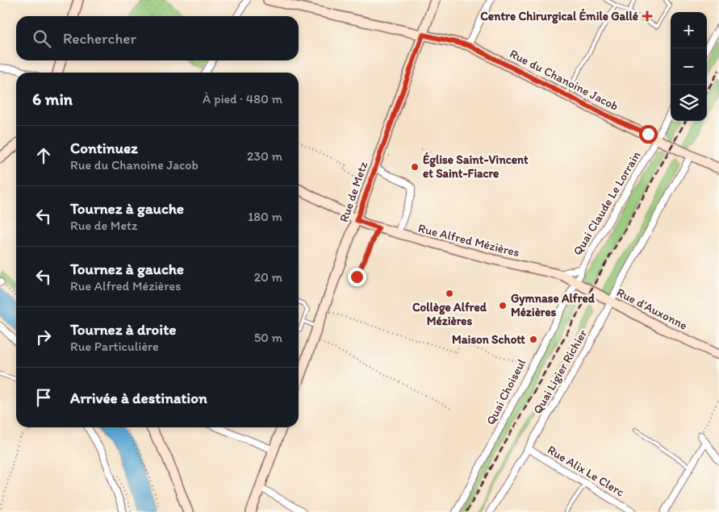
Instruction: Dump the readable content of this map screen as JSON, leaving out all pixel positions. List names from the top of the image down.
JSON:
{
  "streets": {
    "main road": [
      "Rue du Chanoine Jacob",
      "Rue de Metz",
      "Rue Alfred Mézières",
      "Rue d'Auxonne"
    ],
    "street": [
      "Quai Claude Le Lorrain",
      "Quai Ligier Richier",
      "Quai Choiseul",
      "Rue Alix Le Clerc"
    ]
  },
  "crossings": [
    ["Rue du Chanoine Jacob", "Rue de Metz"],
    ["Rue du Chanoine Jacob", "Quai Claude Le Lorrain"],
    ["Rue du Chanoine Jacob", "Quai Ligier Richier"],
    ["Rue de Metz", "Rue Alfred Mézières"],
    ["Quai Claude Le Lorrain", "Rue Alfred Mézières"],
    ["Quai Claude Le Lorrain", "Rue d'Auxonne"],
    ["Quai Claude Le Lorrain", "Quai Choiseul"],
    ["Rue Alfred Mézières", "Rue d'Auxonne"],
    ["Rue Alfred Mézières", "Quai Choiseul"],
    ["Rue d'Auxonne", "Quai Ligier Richier"],
    ["Rue d'Auxonne", "Quai Choiseul"],
    ["Quai Ligier Richier", "Rue Alix Le Clerc"]
  ],
  "places": {
    "health": ["Centre Chirurgical Émile Gallé"],
    "other": [
      "Église Saint-Vincent et Saint-Fiacre",
      "Collège Alfred Mézières",
      "Gymnase Alfred Mézières",
      "Maison Schott"
    ]
  },
  "page": {
    "map_buttons": ["+", "−"],
    "search": "Rechercher",
    "heading": ["6 min", "À pied · 480 m"],
    "list": [
      ["Continuez", "Rue du Chanoine Jacob", "230 m"],
      ["Tournez à gauche", "Rue de Metz", "180 m"],
      ["Tournez à gauche", "Rue Alfred Mézières", "20 m"],
      ["Tournez à droite", "Rue Particulière", "50 m"],
      "Arrivée à destination"
    ]
  }
}
